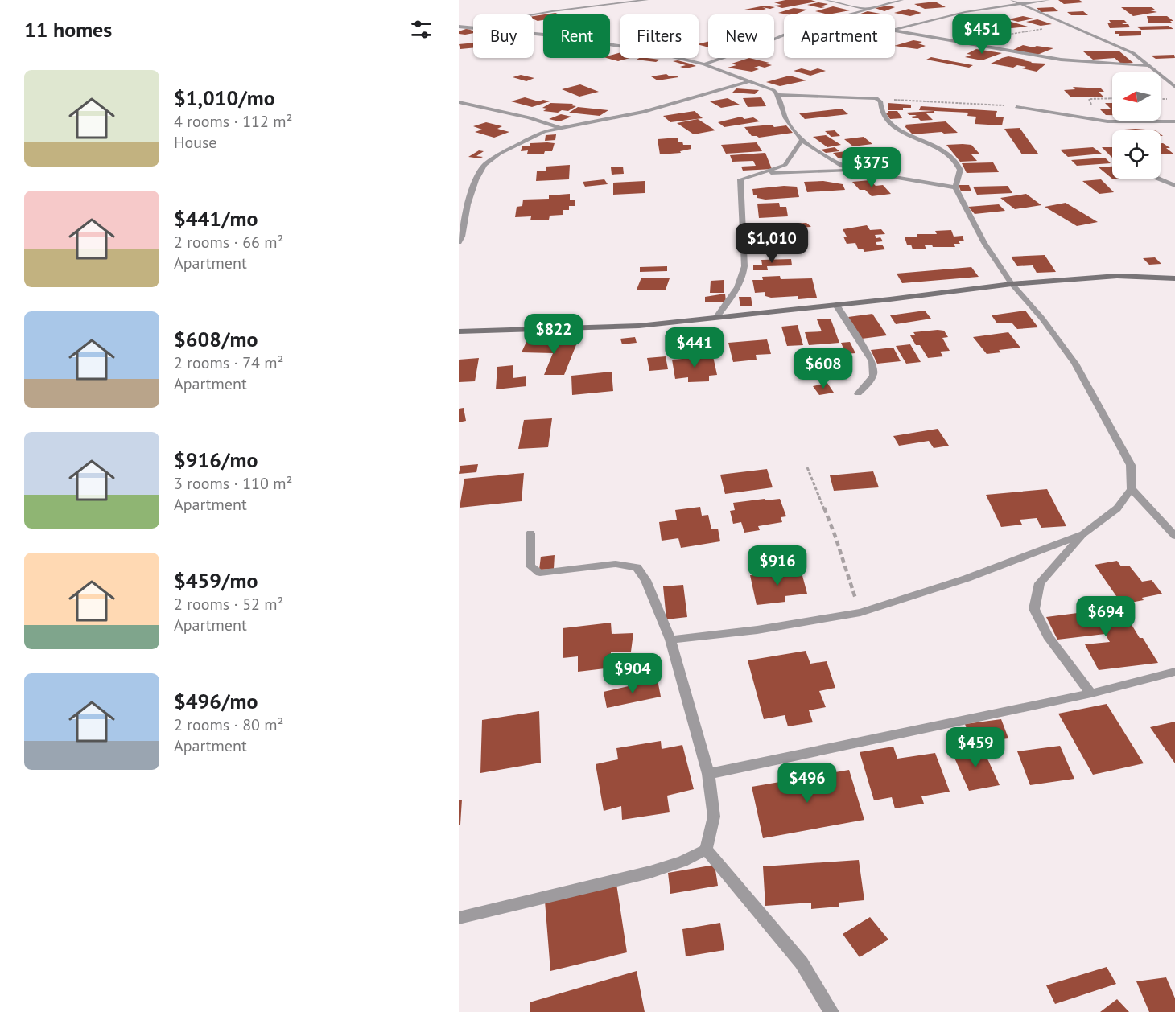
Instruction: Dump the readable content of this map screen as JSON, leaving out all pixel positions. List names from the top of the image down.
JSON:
{
  "north": "left",
  "page": {
    "heading": "11 homes",
    "price": [
      "$451",
      "$375",
      "$1,010",
      "$822",
      "$441",
      "$608",
      "$916",
      "$694",
      "$904",
      "$459",
      "$496"
    ],
    "chip": [
      "Buy",
      "Rent",
      "Filters",
      "New",
      "Apartment"
    ],
    "list": [
      {
        "name": "$1,010/mo",
        "note": "4 rooms · 112 m² · House"
      },
      {
        "name": "$441/mo",
        "note": "2 rooms · 66 m² · Apartment"
      },
      {
        "name": "$608/mo",
        "note": "2 rooms · 74 m² · Apartment"
      },
      {
        "name": "$916/mo",
        "note": "3 rooms · 110 m² · Apartment"
      },
      {
        "name": "$459/mo",
        "note": "2 rooms · 52 m² · Apartment"
      },
      {
        "name": "$496/mo",
        "note": "2 rooms · 80 m² · Apartment"
      }
    ]
  }
}
